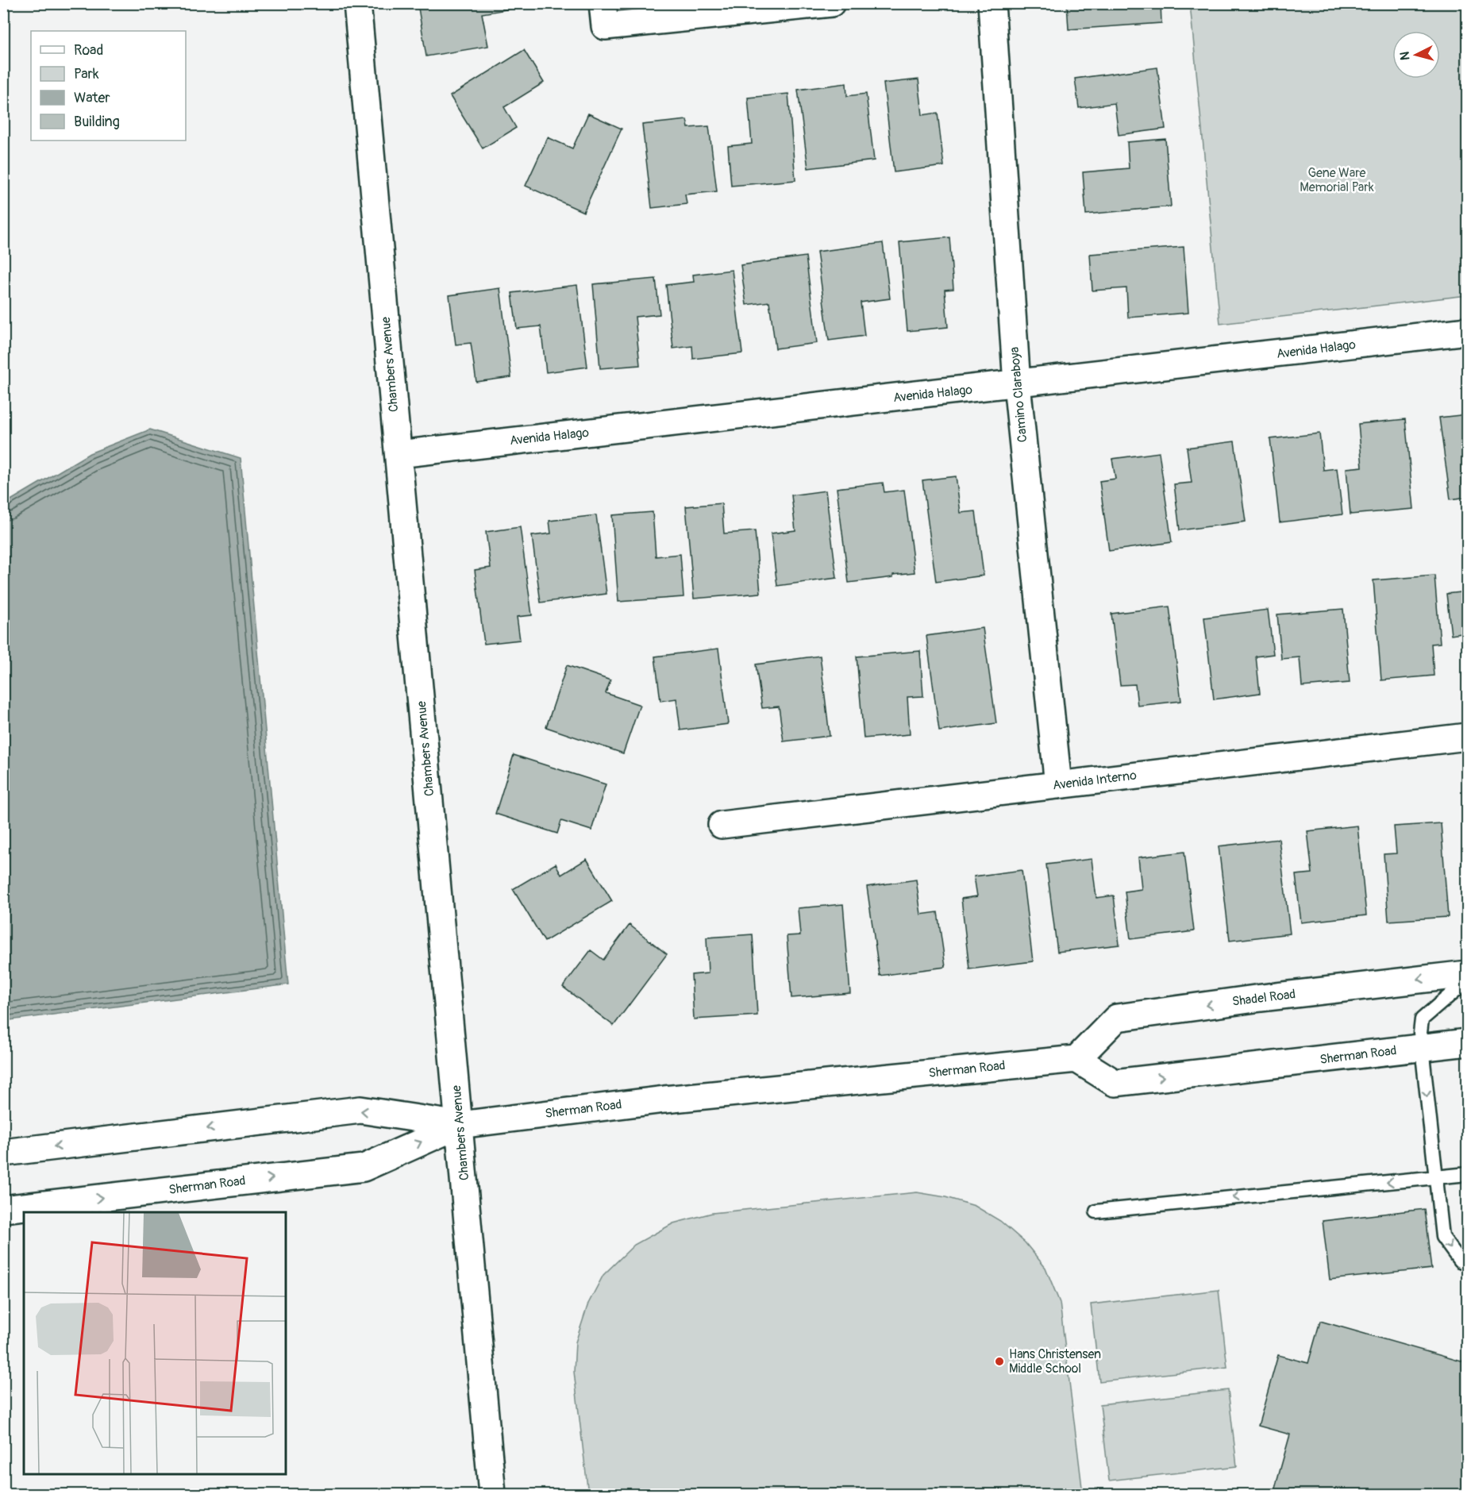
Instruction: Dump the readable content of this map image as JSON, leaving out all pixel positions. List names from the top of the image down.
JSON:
{
  "streets": {
    "street": [
      "Avenida Halago",
      "Chambers Avenue",
      "Camino Claraboya",
      "Avenida Interno",
      "Shadel Road",
      "Sherman Road"
    ]
  },
  "crossings": [
    ["Avenida Halago", "Chambers Avenue"],
    ["Avenida Halago", "Camino Claraboya"],
    ["Chambers Avenue", "Sherman Road"],
    ["Camino Claraboya", "Avenida Interno"],
    ["Shadel Road", "Sherman Road"]
  ],
  "one_way": ["Shadel Road"],
  "parks": ["Gene Ware Memorial Park"],
  "places": ["Hans Christensen Middle School"],
  "legend": [
    "Road",
    "Park",
    "Water",
    "Building"
  ],
  "north": "left"
}
